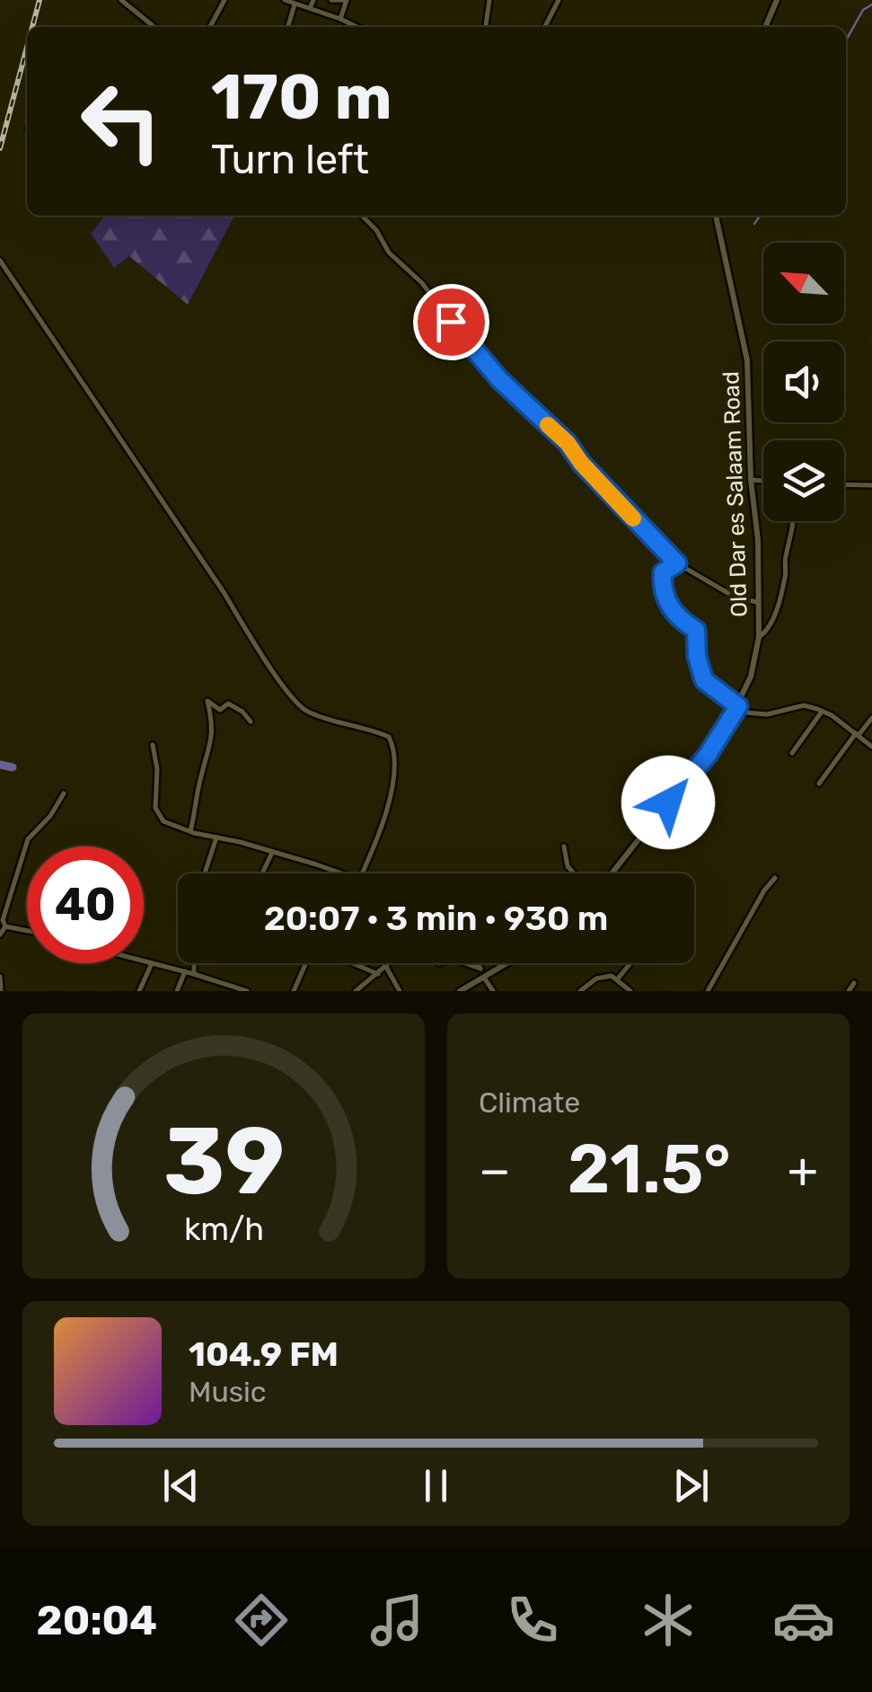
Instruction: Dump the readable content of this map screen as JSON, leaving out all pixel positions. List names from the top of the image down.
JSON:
{
  "streets": {
    "street": ["Old Dar es Salaam Road"]
  },
  "north": "top left",
  "page": {
    "turn": ["170 m", "Turn left"],
    "limit": "40",
    "trip": "20:07 · 3 min · 930 m",
    "tile": "Climate",
    "heat": ["−", "21.5°", "+"],
    "song": ["104.9 FM", "Music"],
    "tabs": "20:04",
    "gauge": ["39", "km/h"]
  }
}
